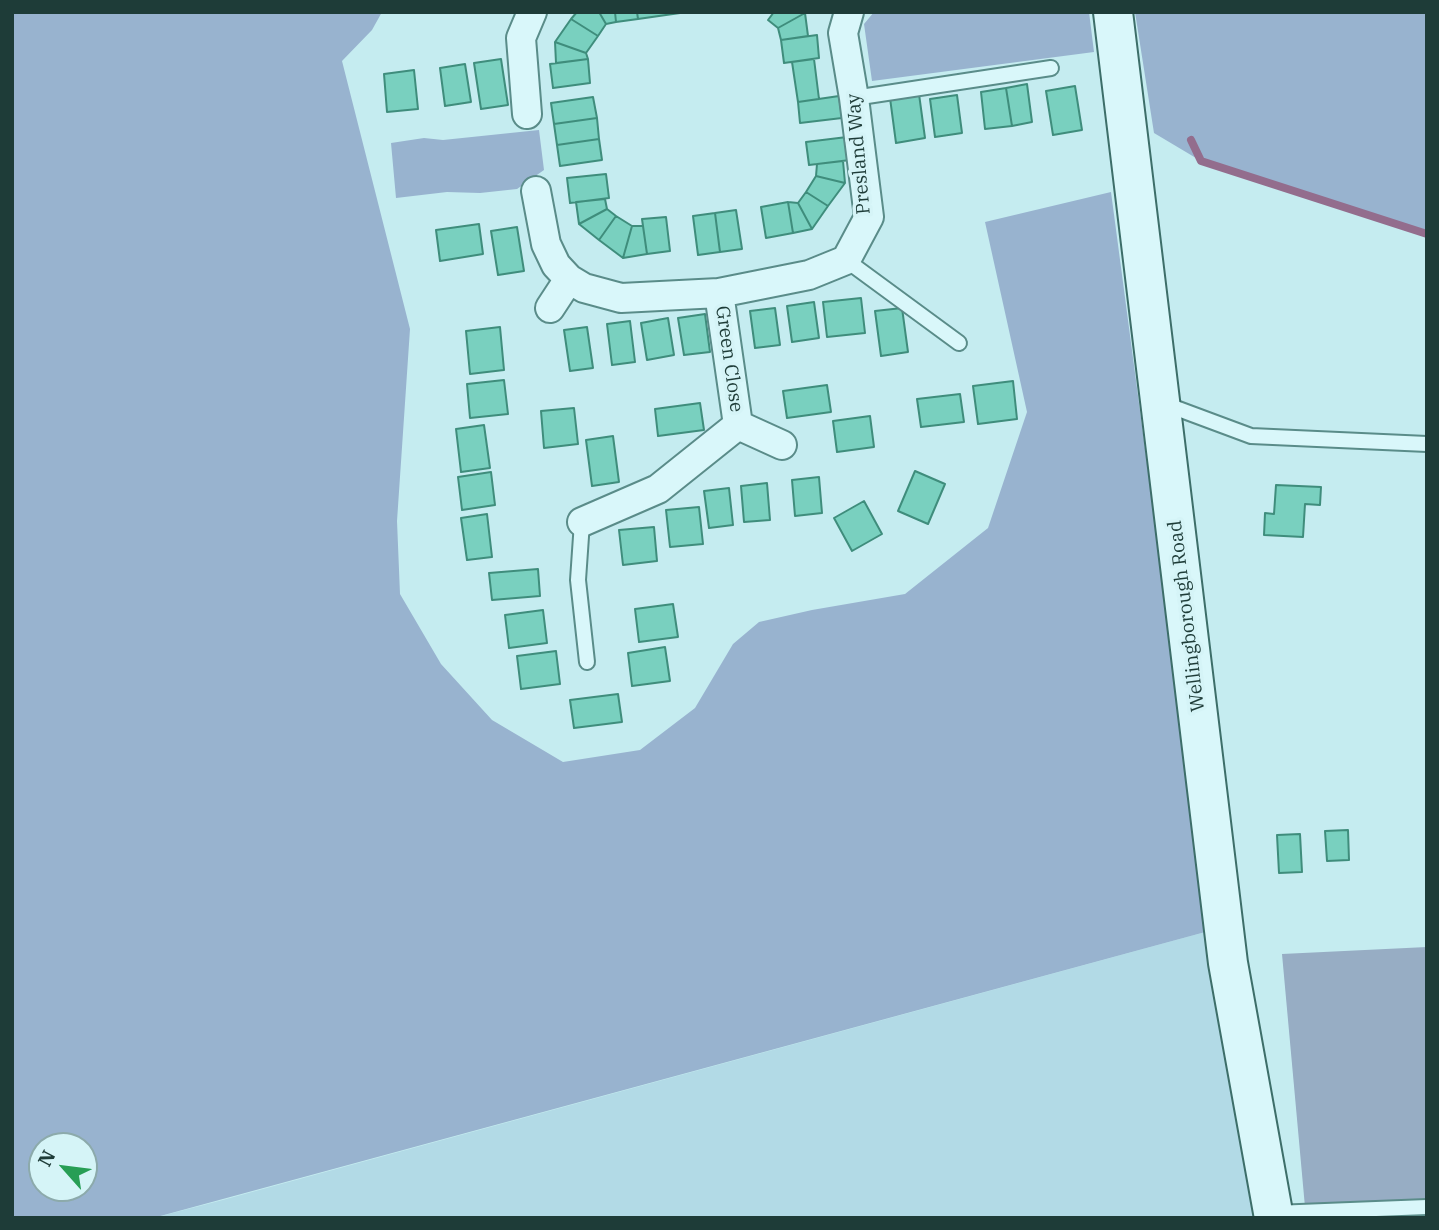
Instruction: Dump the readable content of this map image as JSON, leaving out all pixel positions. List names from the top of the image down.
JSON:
{
  "streets": {
    "main road": ["Wellingborough Road"],
    "street": ["Presland Way", "Green Close"]
  },
  "north": "top left"
}
